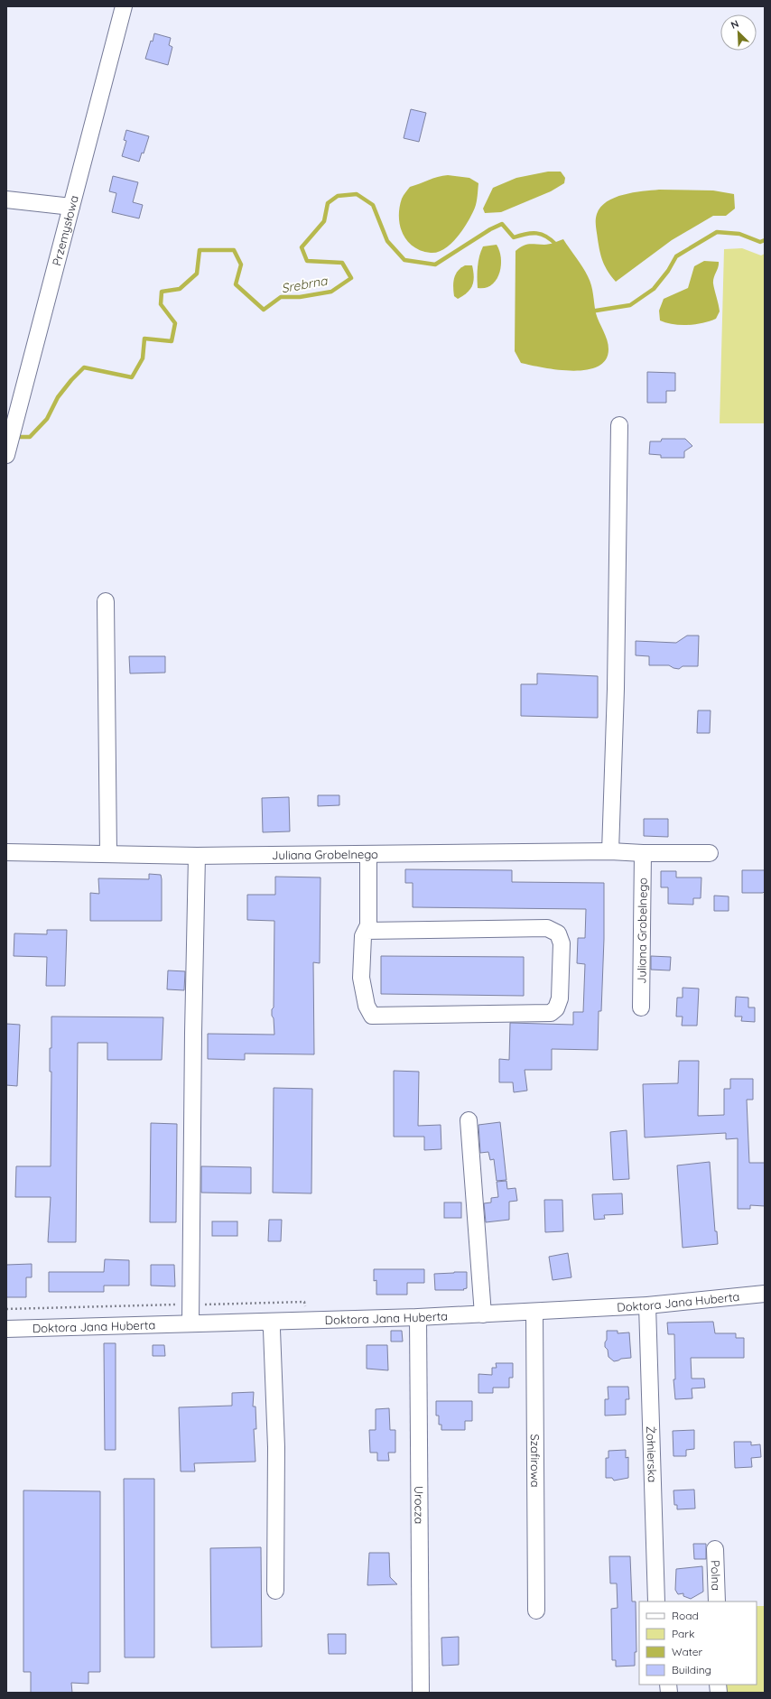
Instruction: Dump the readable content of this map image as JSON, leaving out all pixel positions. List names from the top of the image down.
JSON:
{
  "streets": {
    "street": [
      "Przemysłowa",
      "Juliana Grobelnego",
      "Doktora Jana Huberta",
      "Żołnierska",
      "Szafirowa",
      "Urocza",
      "Polna"
    ]
  },
  "crossings": [
    ["Doktora Jana Huberta", "Żołnierska"],
    ["Doktora Jana Huberta", "Szafirowa"],
    ["Doktora Jana Huberta", "Urocza"]
  ],
  "water": ["Srebrna"],
  "legend": [
    "Road",
    "Park",
    "Water",
    "Building"
  ],
  "north": "top left"
}
